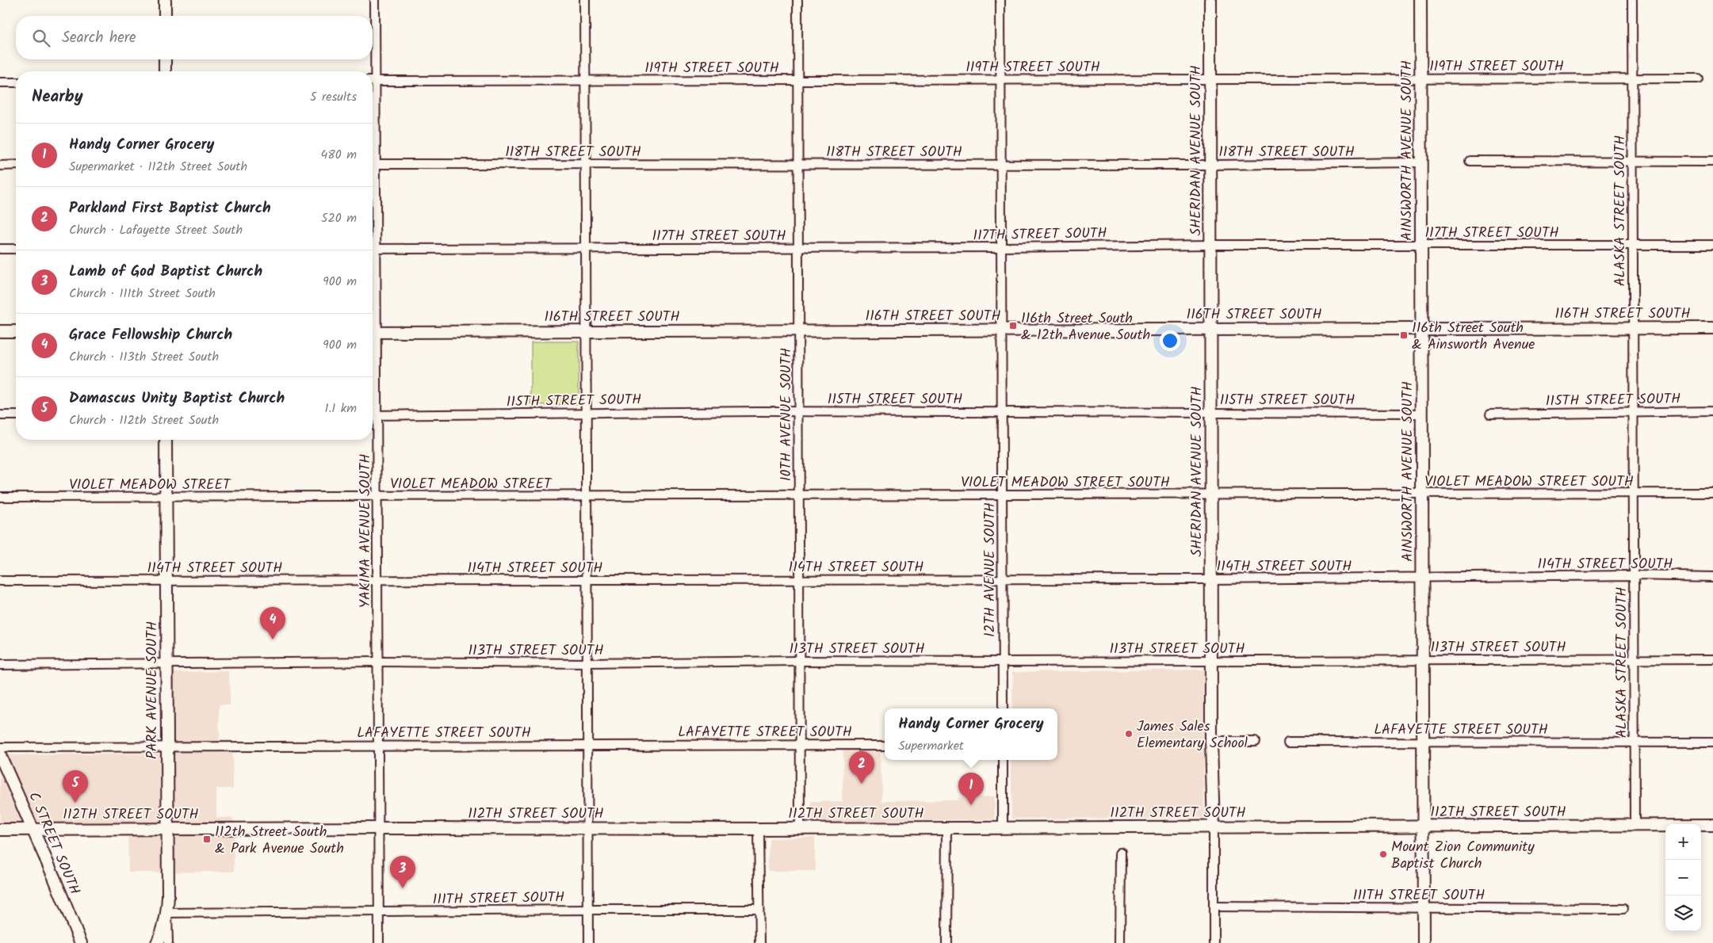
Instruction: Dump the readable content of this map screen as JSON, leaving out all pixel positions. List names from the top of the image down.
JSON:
{
  "streets": {
    "street": [
      "119TH STREET SOUTH",
      "SHERIDAN AVENUE SOUTH",
      "AINSWORTH AVENUE SOUTH",
      "118TH STREET SOUTH",
      "ALASKA STREET SOUTH",
      "117TH STREET SOUTH",
      "116TH STREET SOUTH",
      "115TH STREET SOUTH",
      "10TH AVENUE SOUTH",
      "VIOLET MEADOW STREET SOUTH",
      "VIOLET MEADOW STREET",
      "YAKIMA AVENUE SOUTH",
      "114TH STREET SOUTH",
      "12TH AVENUE SOUTH",
      "113TH STREET SOUTH",
      "PARK AVENUE SOUTH",
      "LAFAYETTE STREET SOUTH",
      "112TH STREET SOUTH",
      "C STREET SOUTH",
      "111TH STREET SOUTH"
    ]
  },
  "crossings": [
    ["119TH STREET SOUTH", "SHERIDAN AVENUE SOUTH"],
    ["119TH STREET SOUTH", "AINSWORTH AVENUE SOUTH"],
    ["119TH STREET SOUTH", "ALASKA STREET SOUTH"],
    ["119TH STREET SOUTH", "10TH AVENUE SOUTH"],
    ["119TH STREET SOUTH", "12TH AVENUE SOUTH"],
    ["SHERIDAN AVENUE SOUTH", "118TH STREET SOUTH"],
    ["SHERIDAN AVENUE SOUTH", "117TH STREET SOUTH"],
    ["SHERIDAN AVENUE SOUTH", "116TH STREET SOUTH"],
    ["SHERIDAN AVENUE SOUTH", "115TH STREET SOUTH"],
    ["SHERIDAN AVENUE SOUTH", "VIOLET MEADOW STREET SOUTH"],
    ["SHERIDAN AVENUE SOUTH", "114TH STREET SOUTH"],
    ["SHERIDAN AVENUE SOUTH", "113TH STREET SOUTH"],
    ["SHERIDAN AVENUE SOUTH", "112TH STREET SOUTH"],
    ["SHERIDAN AVENUE SOUTH", "111TH STREET SOUTH"],
    ["AINSWORTH AVENUE SOUTH", "118TH STREET SOUTH"],
    ["AINSWORTH AVENUE SOUTH", "117TH STREET SOUTH"],
    ["AINSWORTH AVENUE SOUTH", "116TH STREET SOUTH"],
    ["AINSWORTH AVENUE SOUTH", "115TH STREET SOUTH"],
    ["AINSWORTH AVENUE SOUTH", "VIOLET MEADOW STREET SOUTH"],
    ["AINSWORTH AVENUE SOUTH", "114TH STREET SOUTH"],
    ["AINSWORTH AVENUE SOUTH", "113TH STREET SOUTH"],
    ["AINSWORTH AVENUE SOUTH", "LAFAYETTE STREET SOUTH"],
    ["AINSWORTH AVENUE SOUTH", "112TH STREET SOUTH"],
    ["AINSWORTH AVENUE SOUTH", "111TH STREET SOUTH"],
    ["118TH STREET SOUTH", "10TH AVENUE SOUTH"],
    ["118TH STREET SOUTH", "12TH AVENUE SOUTH"],
    ["ALASKA STREET SOUTH", "117TH STREET SOUTH"],
    ["ALASKA STREET SOUTH", "116TH STREET SOUTH"],
    ["ALASKA STREET SOUTH", "115TH STREET SOUTH"],
    ["ALASKA STREET SOUTH", "VIOLET MEADOW STREET SOUTH"],
    ["ALASKA STREET SOUTH", "114TH STREET SOUTH"],
    ["ALASKA STREET SOUTH", "113TH STREET SOUTH"],
    ["ALASKA STREET SOUTH", "LAFAYETTE STREET SOUTH"],
    ["ALASKA STREET SOUTH", "112TH STREET SOUTH"],
    ["117TH STREET SOUTH", "10TH AVENUE SOUTH"],
    ["117TH STREET SOUTH", "12TH AVENUE SOUTH"],
    ["116TH STREET SOUTH", "10TH AVENUE SOUTH"],
    ["116TH STREET SOUTH", "12TH AVENUE SOUTH"],
    ["115TH STREET SOUTH", "10TH AVENUE SOUTH"],
    ["115TH STREET SOUTH", "YAKIMA AVENUE SOUTH"],
    ["115TH STREET SOUTH", "12TH AVENUE SOUTH"],
    ["10TH AVENUE SOUTH", "VIOLET MEADOW STREET SOUTH"],
    ["10TH AVENUE SOUTH", "VIOLET MEADOW STREET"],
    ["10TH AVENUE SOUTH", "114TH STREET SOUTH"],
    ["10TH AVENUE SOUTH", "113TH STREET SOUTH"],
    ["10TH AVENUE SOUTH", "LAFAYETTE STREET SOUTH"],
    ["10TH AVENUE SOUTH", "112TH STREET SOUTH"],
    ["VIOLET MEADOW STREET SOUTH", "VIOLET MEADOW STREET"],
    ["VIOLET MEADOW STREET SOUTH", "12TH AVENUE SOUTH"],
    ["VIOLET MEADOW STREET", "YAKIMA AVENUE SOUTH"],
    ["VIOLET MEADOW STREET", "PARK AVENUE SOUTH"],
    ["YAKIMA AVENUE SOUTH", "114TH STREET SOUTH"],
    ["YAKIMA AVENUE SOUTH", "113TH STREET SOUTH"],
    ["YAKIMA AVENUE SOUTH", "LAFAYETTE STREET SOUTH"],
    ["YAKIMA AVENUE SOUTH", "112TH STREET SOUTH"],
    ["YAKIMA AVENUE SOUTH", "111TH STREET SOUTH"],
    ["114TH STREET SOUTH", "12TH AVENUE SOUTH"],
    ["114TH STREET SOUTH", "PARK AVENUE SOUTH"],
    ["12TH AVENUE SOUTH", "113TH STREET SOUTH"],
    ["113TH STREET SOUTH", "PARK AVENUE SOUTH"],
    ["PARK AVENUE SOUTH", "LAFAYETTE STREET SOUTH"],
    ["PARK AVENUE SOUTH", "112TH STREET SOUTH"],
    ["PARK AVENUE SOUTH", "111TH STREET SOUTH"],
    ["112TH STREET SOUTH", "C STREET SOUTH"]
  ],
  "places": {
    "transit": ["116th Street South & 12th Avenue South", "116th Street South & Ainsworth Avenue", "112th Street South & Park Avenue South"],
    "other": ["James Sales Elementary School", "Mount Zion Community Baptist Church"]
  },
  "page": {
    "search": "Search here",
    "heading": ["Nearby", "5 results"],
    "list": [
      {
        "mark": "1",
        "name": "Handy Corner Grocery",
        "note": "Supermarket · 112th Street South",
        "value": "480 m"
      },
      {
        "mark": "2",
        "name": "Parkland First Baptist Church",
        "note": "Church · Lafayette Street South",
        "value": "520 m"
      },
      {
        "mark": "3",
        "name": "Lamb of God Baptist Church",
        "note": "Church · 111th Street South",
        "value": "900 m"
      },
      {
        "mark": "4",
        "name": "Grace Fellowship Church",
        "note": "Church · 113th Street South",
        "value": "900 m"
      },
      {
        "mark": "5",
        "name": "Damascus Unity Baptist Church",
        "note": "Church · 112th Street South",
        "value": "1.1 km"
      }
    ],
    "pins": [
      "4",
      "2",
      "5",
      "1",
      "3"
    ],
    "popup": ["Handy Corner Grocery", "Supermarket"],
    "map_buttons": ["+", "−"]
  }
}
